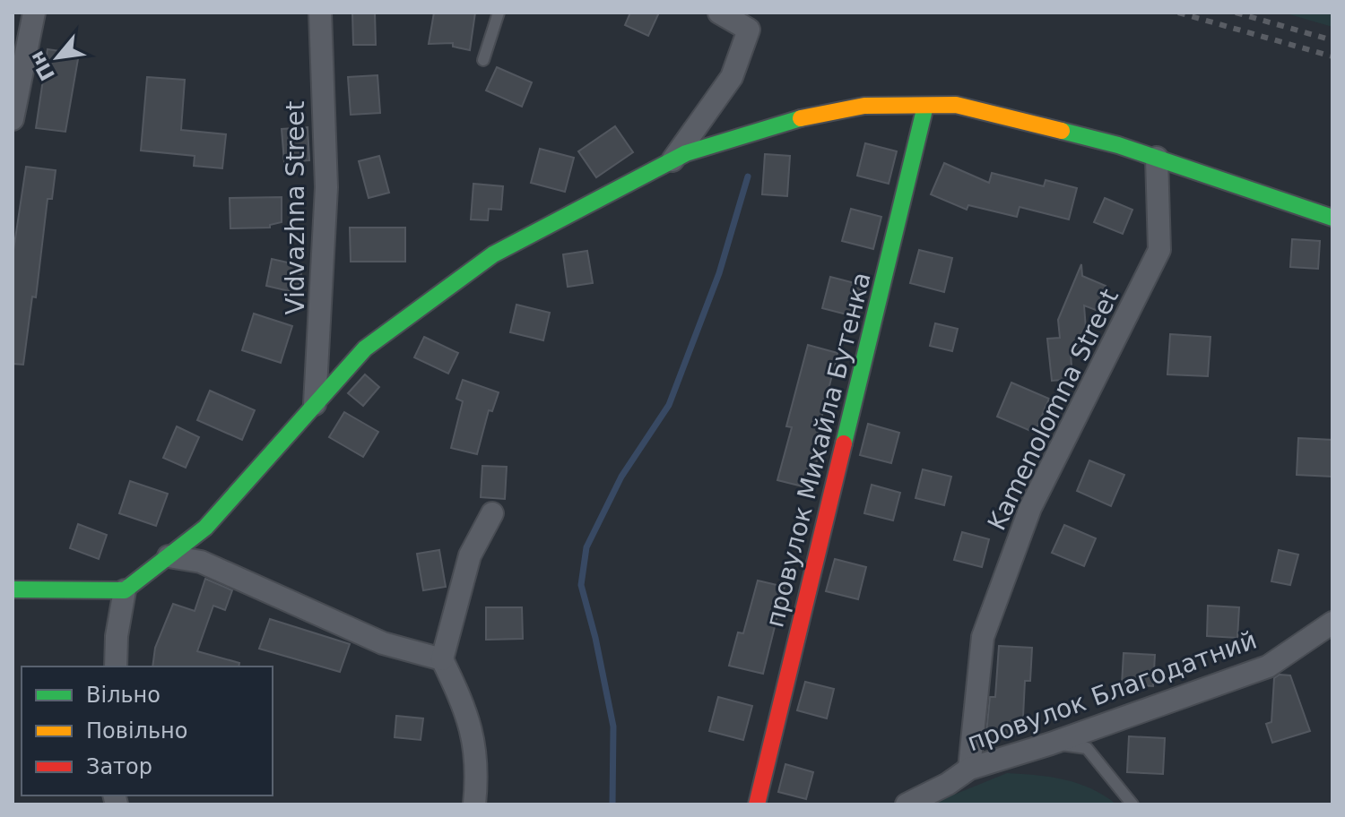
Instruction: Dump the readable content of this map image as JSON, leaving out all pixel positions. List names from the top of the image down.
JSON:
{
  "streets": {
    "street": [
      "Vidvazhna Street",
      "Kamenolomna Street",
      "провулок Михайла Бутенка",
      "провулок Благодатний"
    ]
  },
  "crossings": [
    ["Kamenolomna Street", "провулок Благодатний"]
  ],
  "legend": ["Вільно", "Повільно", "Затор"],
  "north": "bottom left"
}
